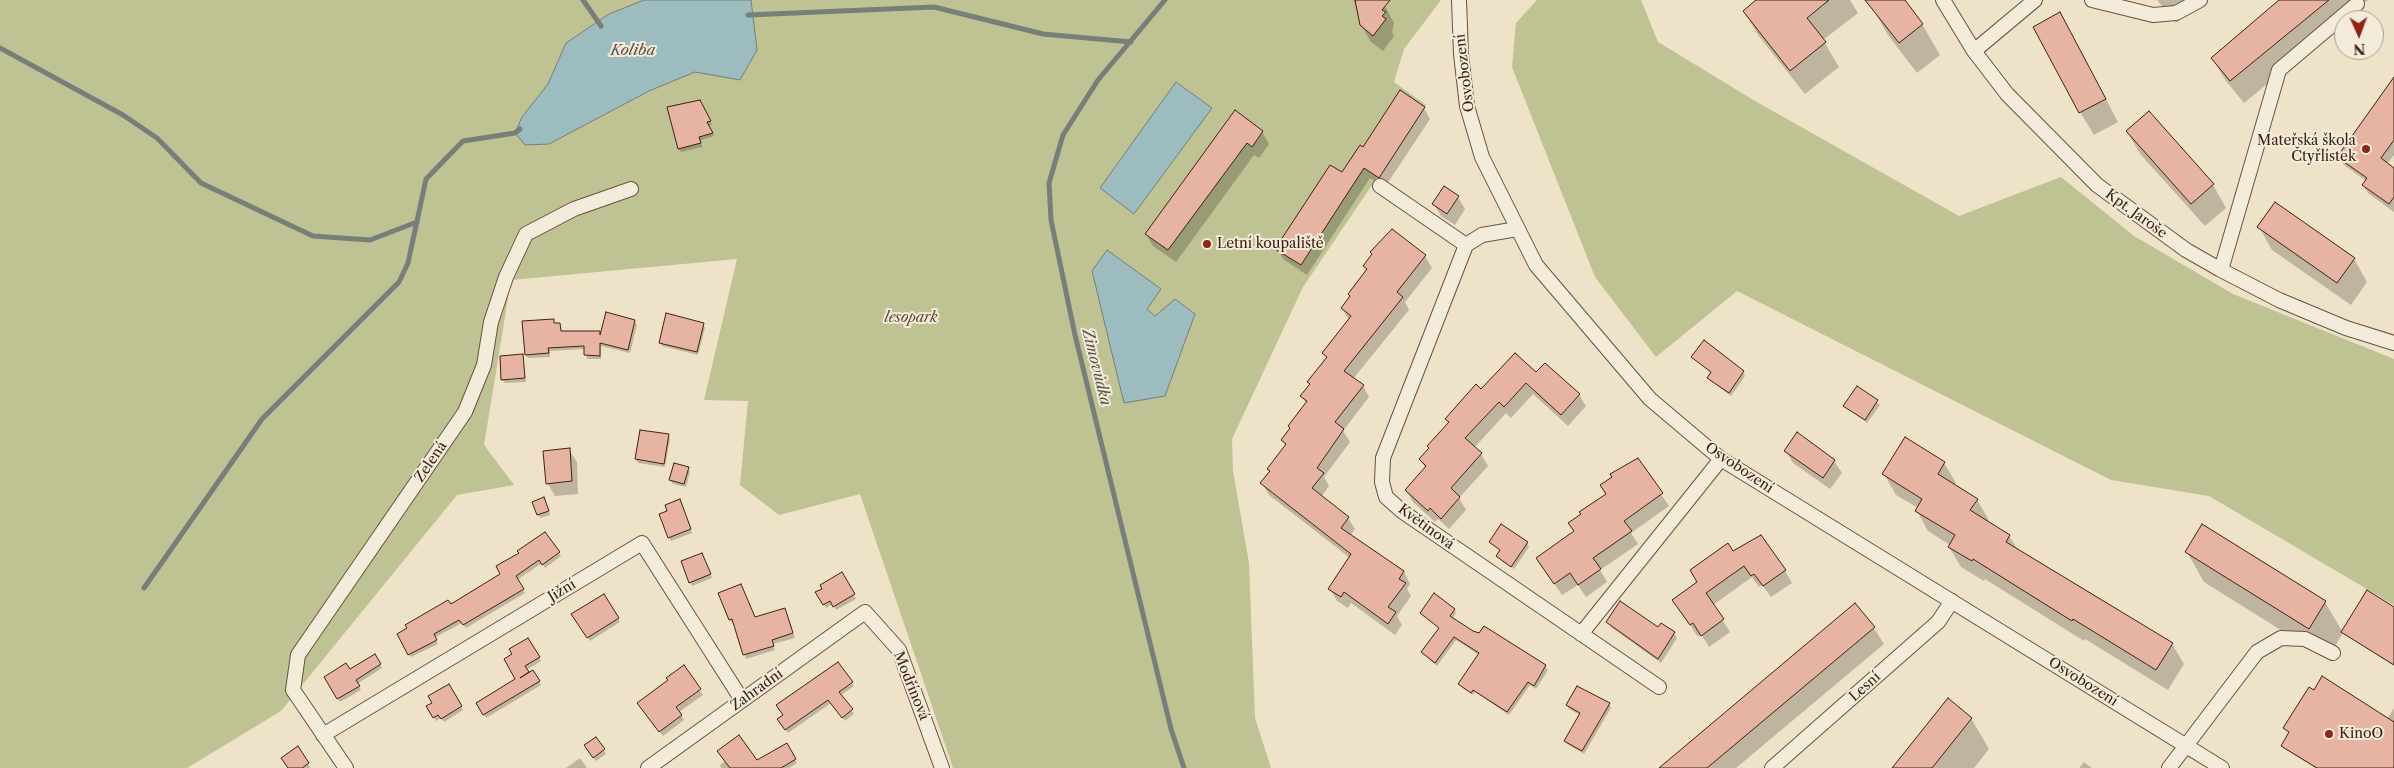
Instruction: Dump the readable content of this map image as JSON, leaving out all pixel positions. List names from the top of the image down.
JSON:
{
  "streets": {
    "street": [
      "Osvobození",
      "Kpt. Jaroše",
      "Zelená",
      "Květinová",
      "Jižní",
      "Modřínová",
      "Lesní",
      "Zahradní"
    ]
  },
  "crossings": [
    ["Osvobození", "Lesní"],
    ["Zelená", "Jižní"],
    ["Jižní", "Zahradní"],
    ["Modřínová", "Zahradní"]
  ],
  "water": ["Koliba", "Zimovůdka"],
  "parks": ["lesopark"],
  "places": ["Mateřská škola Čtyřlístek", "Letní koupaliště", "KinoO"],
  "north": "bottom"
}
